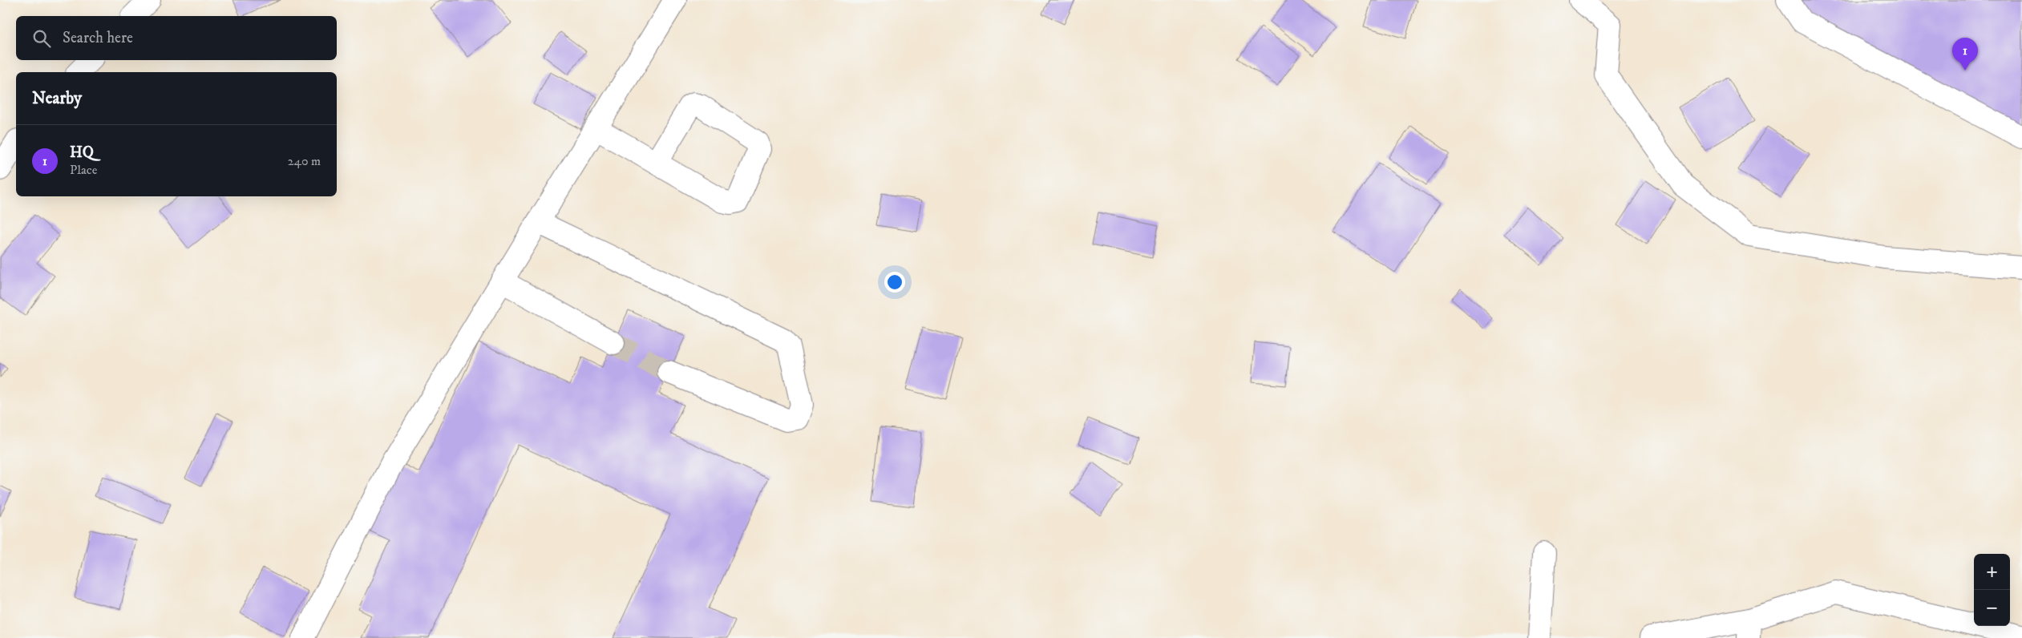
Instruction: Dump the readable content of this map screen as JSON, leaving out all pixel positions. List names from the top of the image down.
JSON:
{
  "page": {
    "search": "Search here",
    "pins": "1",
    "heading": "Nearby",
    "list": [
      {
        "mark": "1",
        "name": "HQ",
        "note": "Place",
        "value": "240 m"
      }
    ],
    "map_buttons": ["+", "−"]
  }
}
